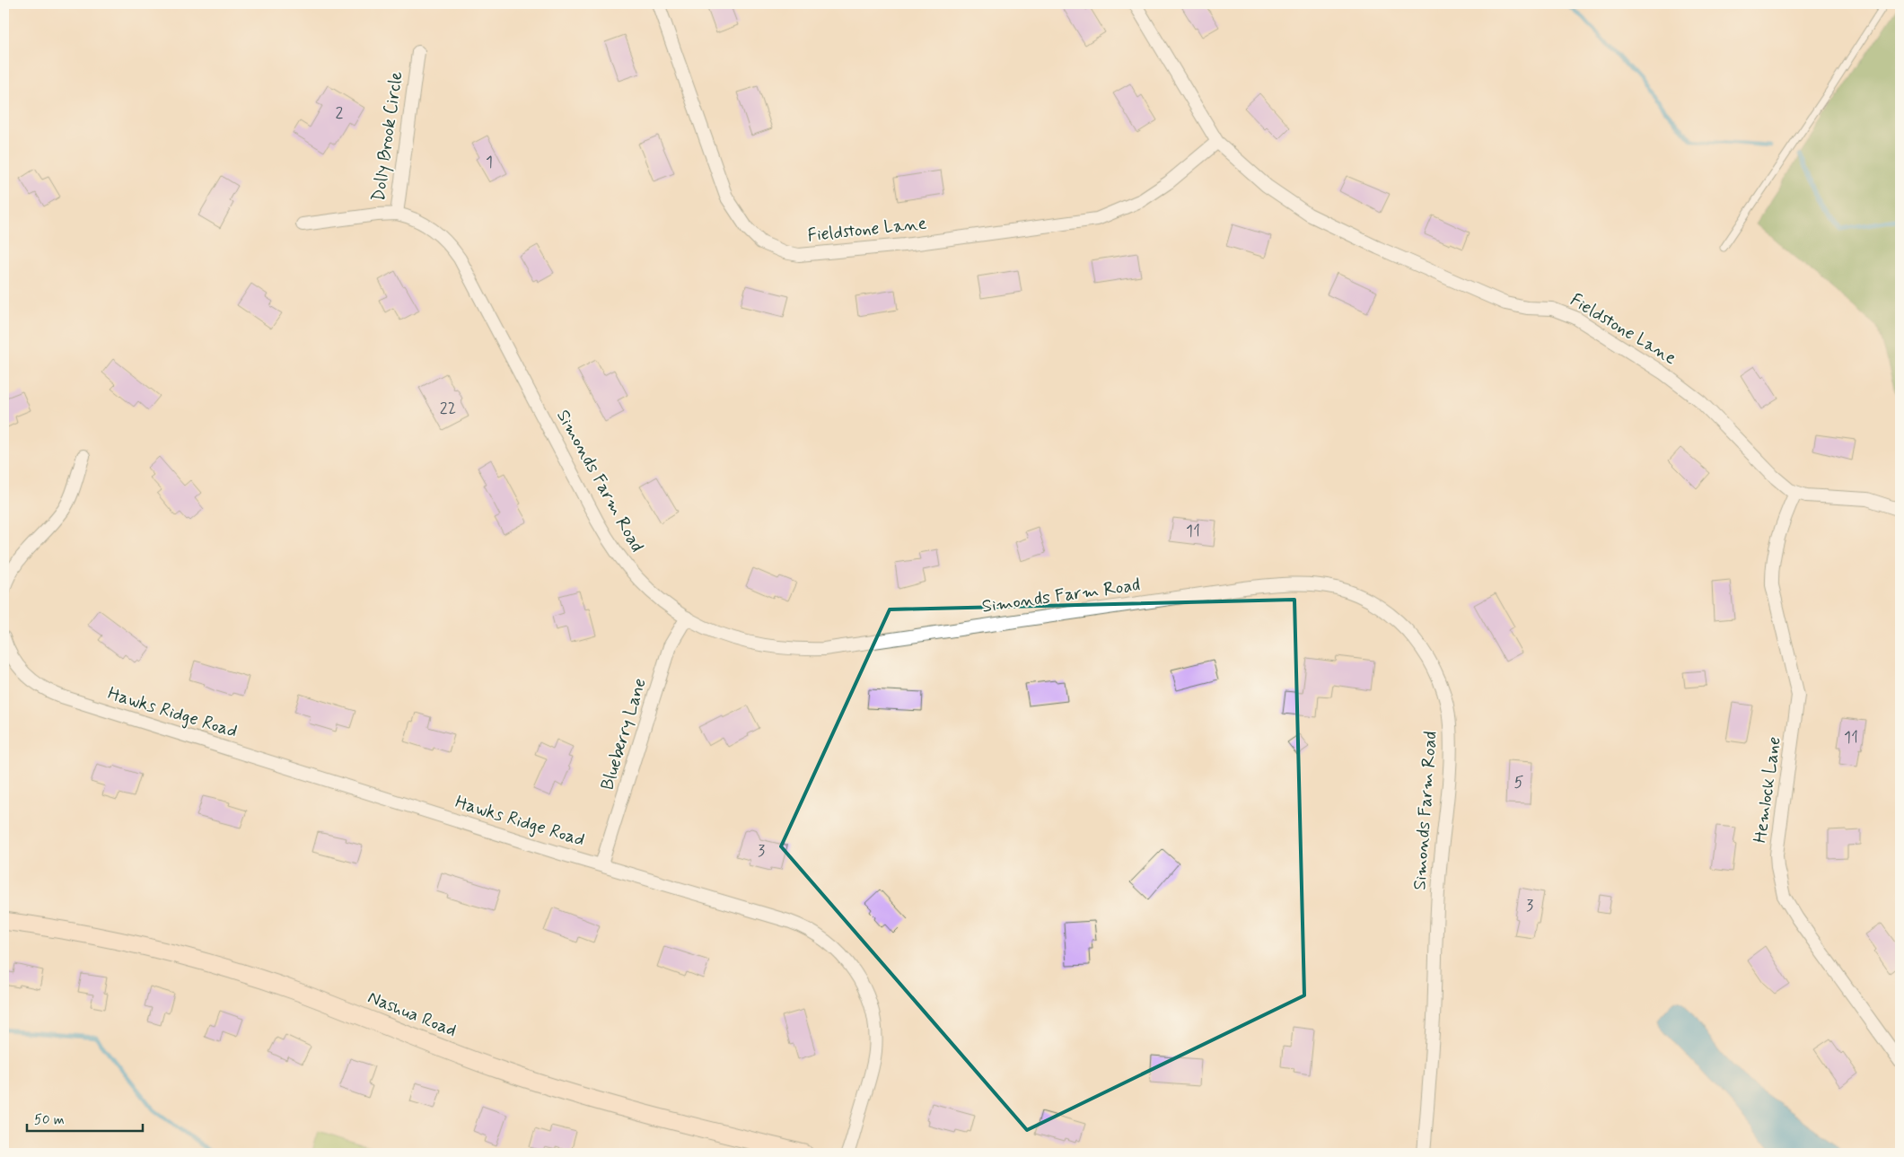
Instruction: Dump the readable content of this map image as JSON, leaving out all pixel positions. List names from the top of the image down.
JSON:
{
  "streets": {
    "main road": ["Nashua Road"],
    "street": [
      "Dolly Brook Circle",
      "Fieldstone Lane",
      "Simonds Farm Road",
      "Hawks Ridge Road",
      "Blueberry Lane",
      "Hemlock Lane"
    ]
  },
  "crossings": [
    ["Dolly Brook Circle", "Simonds Farm Road"],
    ["Fieldstone Lane", "Hemlock Lane"],
    ["Simonds Farm Road", "Blueberry Lane"],
    ["Hawks Ridge Road", "Blueberry Lane"]
  ],
  "house_numbers": [
    "2",
    "1",
    "22",
    "11",
    "11",
    "5",
    "3",
    "3"
  ],
  "scale_bar": "50 m"
}
